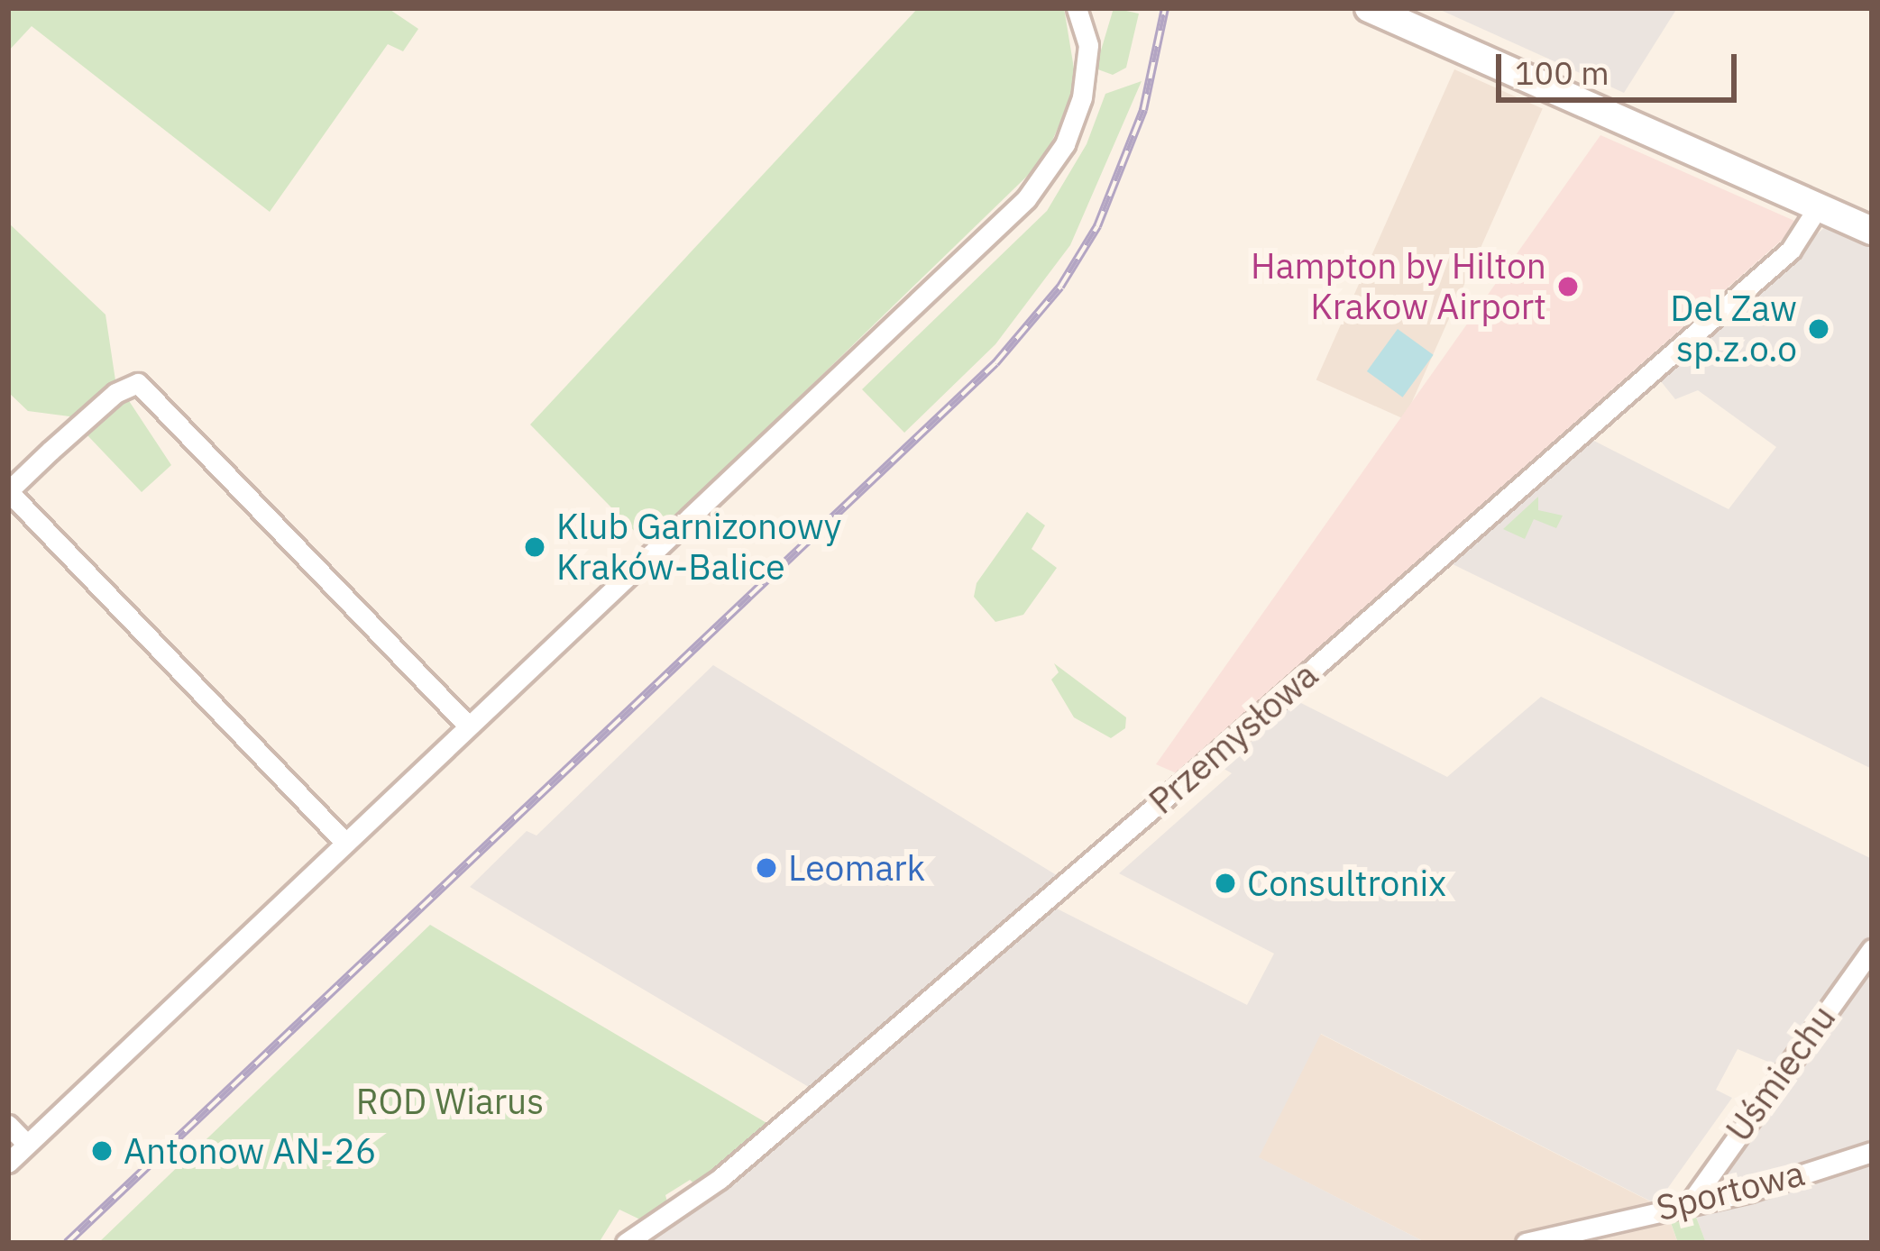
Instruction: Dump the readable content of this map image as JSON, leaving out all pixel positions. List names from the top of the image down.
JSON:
{
  "streets": {
    "street": ["Przemysłowa", "Uśmiechu", "Sportowa"]
  },
  "crossings": [
    ["Uśmiechu", "Sportowa"]
  ],
  "parks": ["ROD Wiarus"],
  "places": [
    "Hampton by Hilton Krakow Airport",
    "Del Zaw sp.z.o.o",
    "Klub Garnizonowy Kraków-Balice",
    "Leomark",
    "Consultronix",
    "Antonow AN-26"
  ],
  "scale_bar": "100 m"
}
